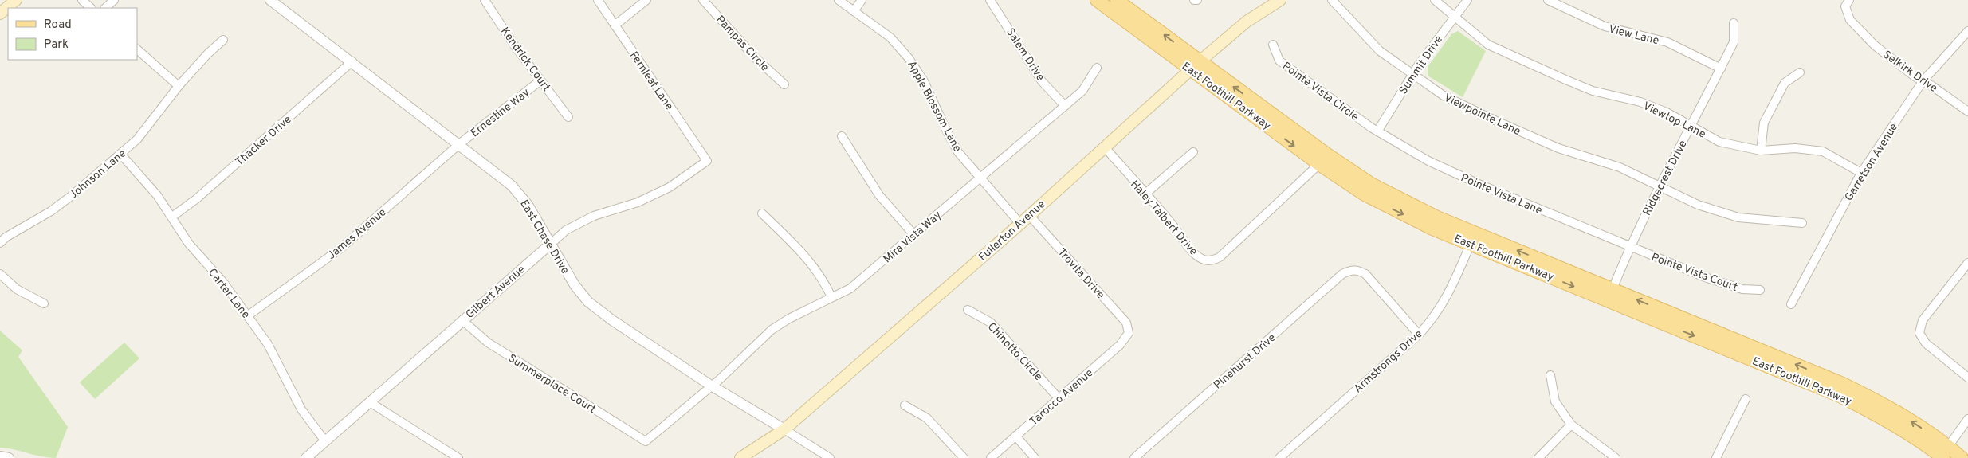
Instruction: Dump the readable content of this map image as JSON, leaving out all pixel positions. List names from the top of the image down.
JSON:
{
  "streets": {
    "main road": ["East Foothill Parkway", "Fullerton Avenue"],
    "street": [
      "View Lane",
      "Pampas Circle",
      "Salem Drive",
      "Kendrick Court",
      "Summit Drive",
      "Selkirk Drive",
      "Fernleaf Lane",
      "Pointe Vista Circle",
      "Apple Blossom Lane",
      "Ernestine Way",
      "Viewpointe Lane",
      "Viewtop Lane",
      "Thacker Drive",
      "Garretson Avenue",
      "Johnson Lane",
      "Ridgecrest Drive",
      "Pointe Vista Lane",
      "Haley Talbert Drive",
      "James Avenue",
      "East Chase Drive",
      "Mira Vista Way",
      "Pointe Vista Court",
      "Trovita Drive",
      "Gilbert Avenue",
      "Carter Lane",
      "Chinotto Circle",
      "Pinehurst Drive",
      "Armstrongs Drive",
      "Summerplace Court",
      "Tarocco Avenue"
    ]
  },
  "crossings": [
    ["View Lane", "Ridgecrest Drive"],
    ["Salem Drive", "Mira Vista Way"],
    ["Kendrick Court", "Ernestine Way"],
    ["Summit Drive", "Pointe Vista Circle"],
    ["Summit Drive", "Viewpointe Lane"],
    ["Summit Drive", "Viewtop Lane"],
    ["Summit Drive", "Pointe Vista Lane"],
    ["Selkirk Drive", "Garretson Avenue"],
    ["Fernleaf Lane", "Gilbert Avenue"],
    ["Pointe Vista Circle", "Pointe Vista Lane"],
    ["East Foothill Parkway", "Ridgecrest Drive"],
    ["East Foothill Parkway", "Haley Talbert Drive"],
    ["East Foothill Parkway", "Fullerton Avenue"],
    ["East Foothill Parkway", "Armstrongs Drive"],
    ["Apple Blossom Lane", "Fullerton Avenue"],
    ["Apple Blossom Lane", "Mira Vista Way"],
    ["Ernestine Way", "James Avenue"],
    ["Ernestine Way", "East Chase Drive"],
    ["Viewpointe Lane", "Ridgecrest Drive"],
    ["Viewtop Lane", "Garretson Avenue"],
    ["Viewtop Lane", "Ridgecrest Drive"],
    ["Thacker Drive", "East Chase Drive"],
    ["Thacker Drive", "Carter Lane"],
    ["Johnson Lane", "Carter Lane"],
    ["Ridgecrest Drive", "Pointe Vista Lane"],
    ["Ridgecrest Drive", "Pointe Vista Court"],
    ["Pointe Vista Lane", "Pointe Vista Court"],
    ["Haley Talbert Drive", "Fullerton Avenue"],
    ["Fullerton Avenue", "East Chase Drive"],
    ["Fullerton Avenue", "Trovita Drive"],
    ["James Avenue", "East Chase Drive"],
    ["James Avenue", "Carter Lane"],
    ["East Chase Drive", "Mira Vista Way"],
    ["East Chase Drive", "Gilbert Avenue"],
    ["Mira Vista Way", "Summerplace Court"],
    ["Trovita Drive", "Tarocco Avenue"],
    ["Gilbert Avenue", "Carter Lane"],
    ["Gilbert Avenue", "Summerplace Court"],
    ["Chinotto Circle", "Tarocco Avenue"],
    ["Pinehurst Drive", "Armstrongs Drive"]
  ],
  "legend": ["Road", "Park"]
}
